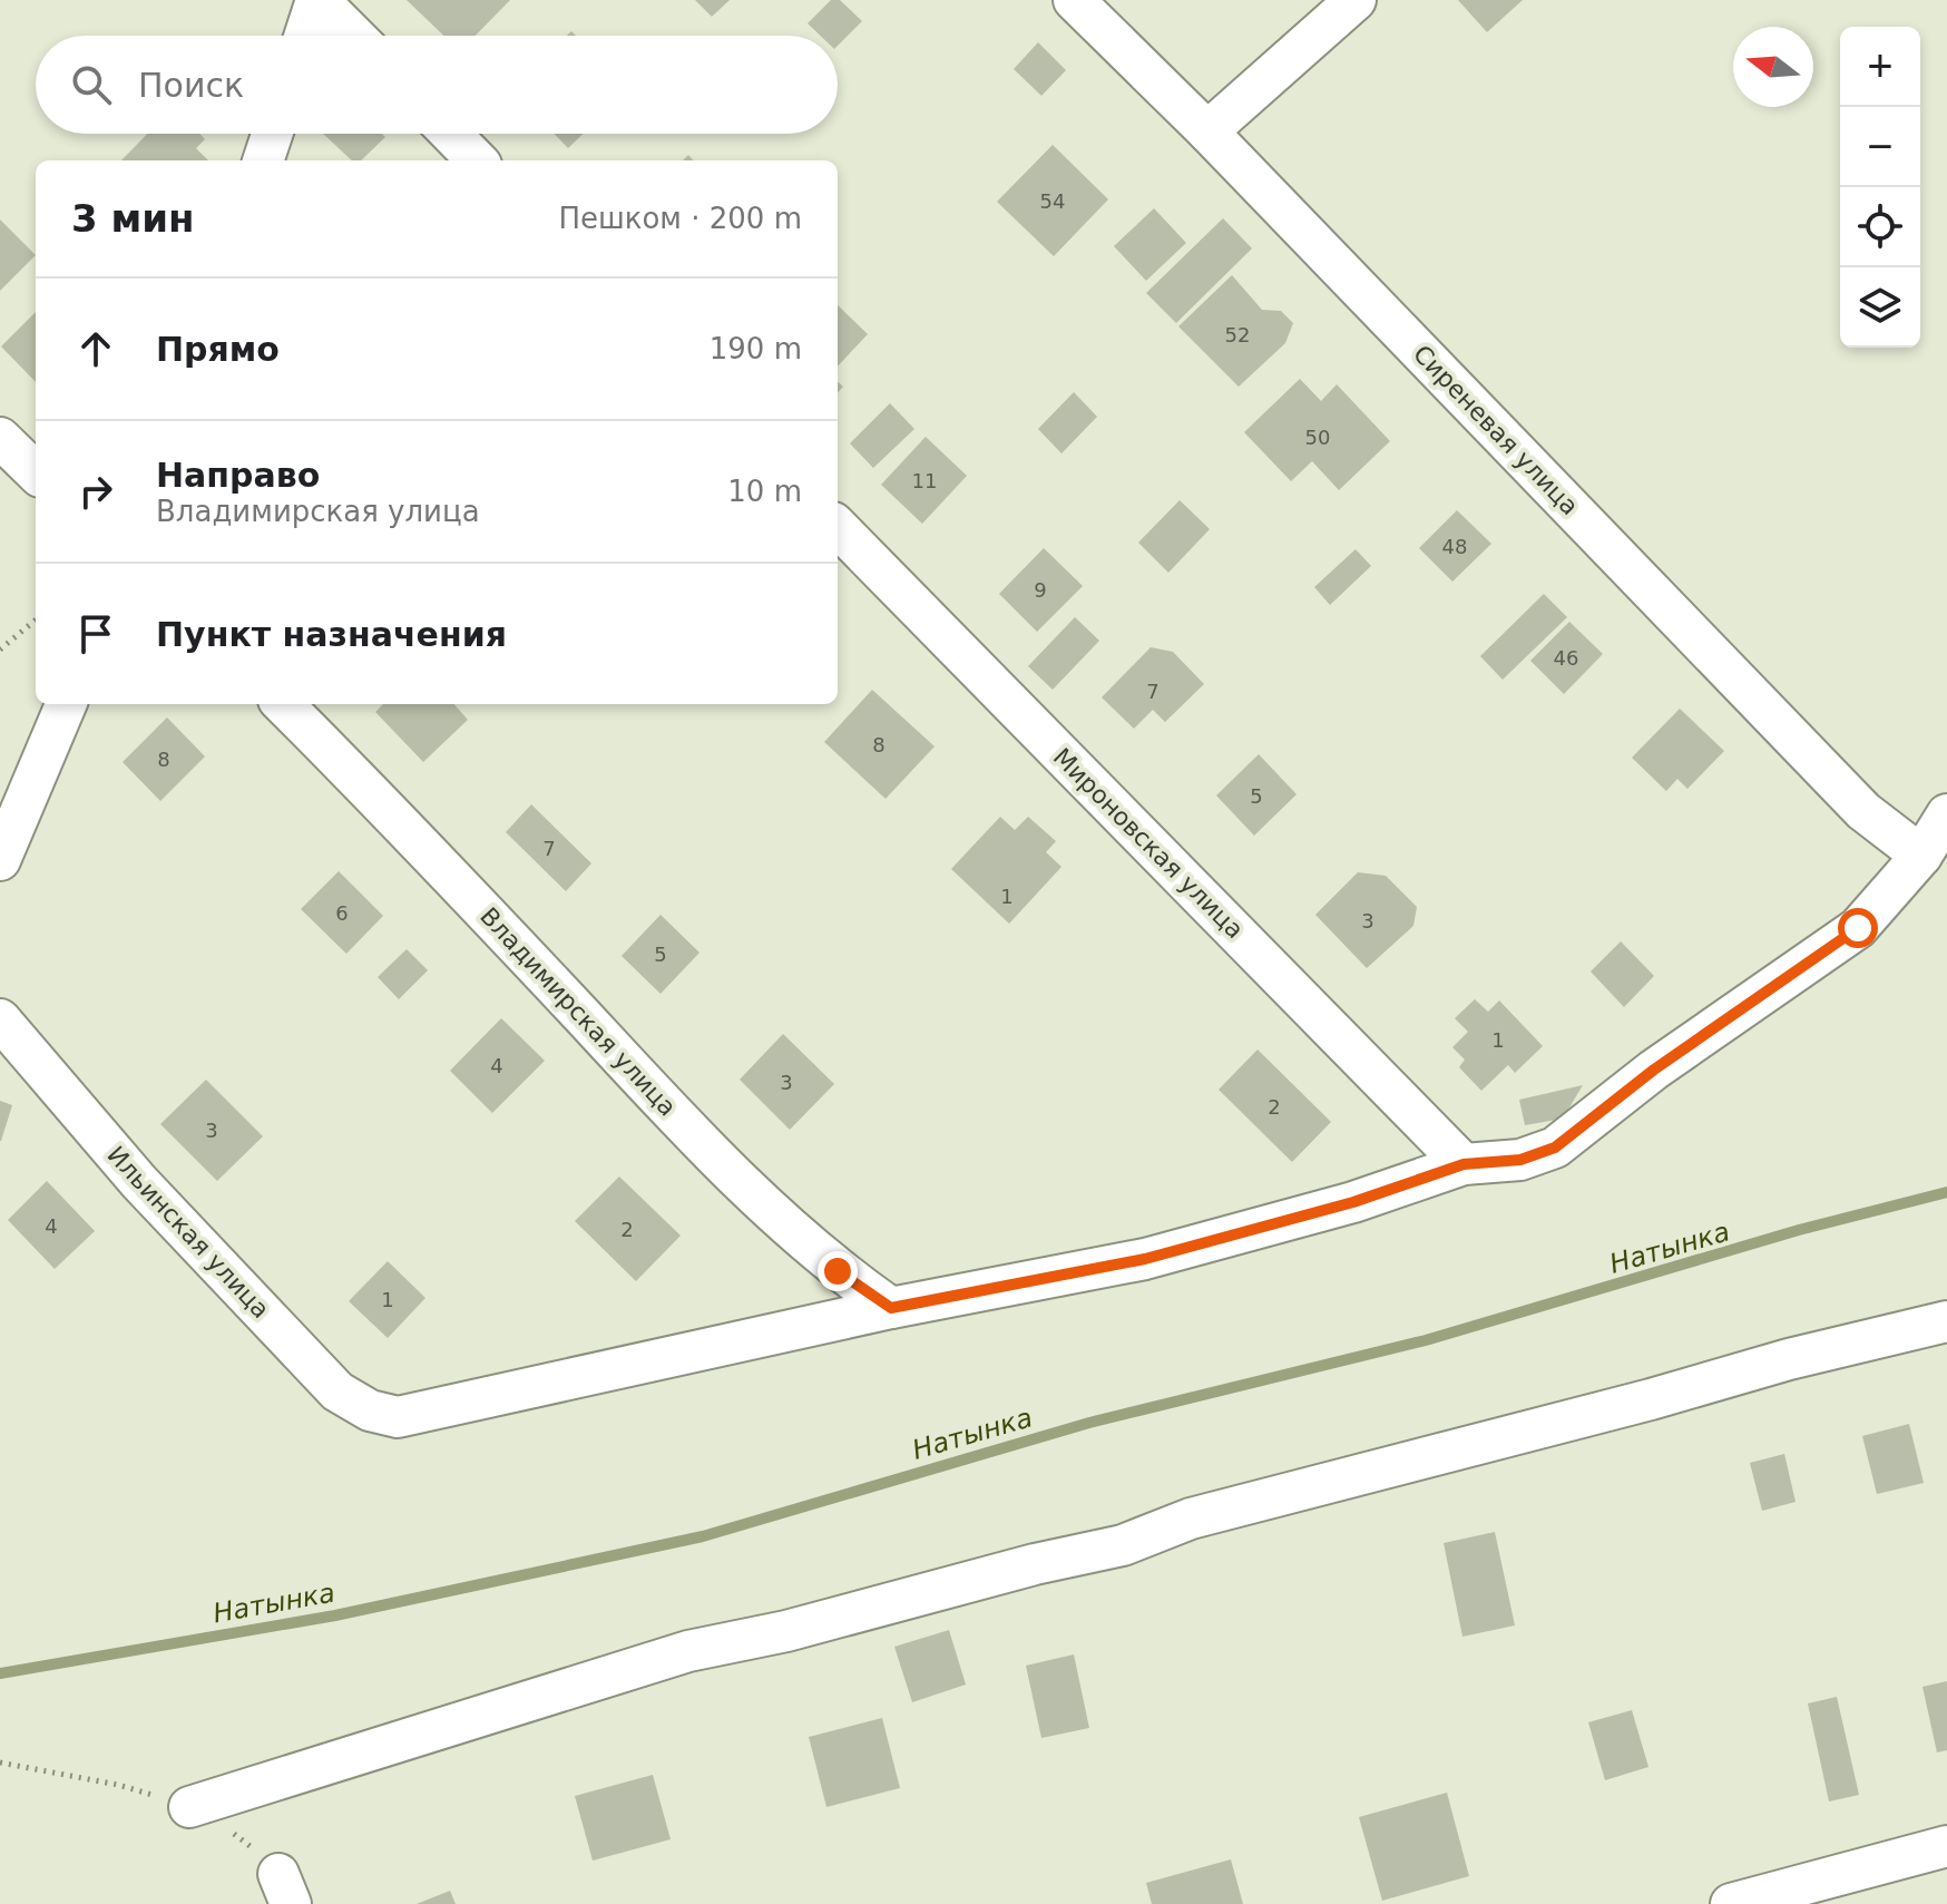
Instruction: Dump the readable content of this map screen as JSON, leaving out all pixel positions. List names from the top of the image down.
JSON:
{
  "streets": {
    "street": [
      "Сиреневая улица",
      "Мироновская улица",
      "Владимирская улица",
      "Ильинская улица"
    ]
  },
  "crossings": [
    ["Владимирская улица", "Ильинская улица"]
  ],
  "water": ["Натынка"],
  "house_numbers": [
    "54",
    "52",
    "50",
    "11",
    "48",
    "9",
    "46",
    "7",
    "8",
    "8",
    "5",
    "7",
    "1",
    "6",
    "3",
    "5",
    "1",
    "4",
    "3",
    "2",
    "3",
    "4",
    "2",
    "1"
  ],
  "north": "left",
  "page": {
    "map_buttons": ["+", "−"],
    "search": "Поиск",
    "heading": ["3 мин", "Пешком · 200 m"],
    "list": [
      ["Прямо", "190 m"],
      ["Направо", "Владимирская улица", "10 m"],
      "Пункт назначения"
    ]
  }
}
